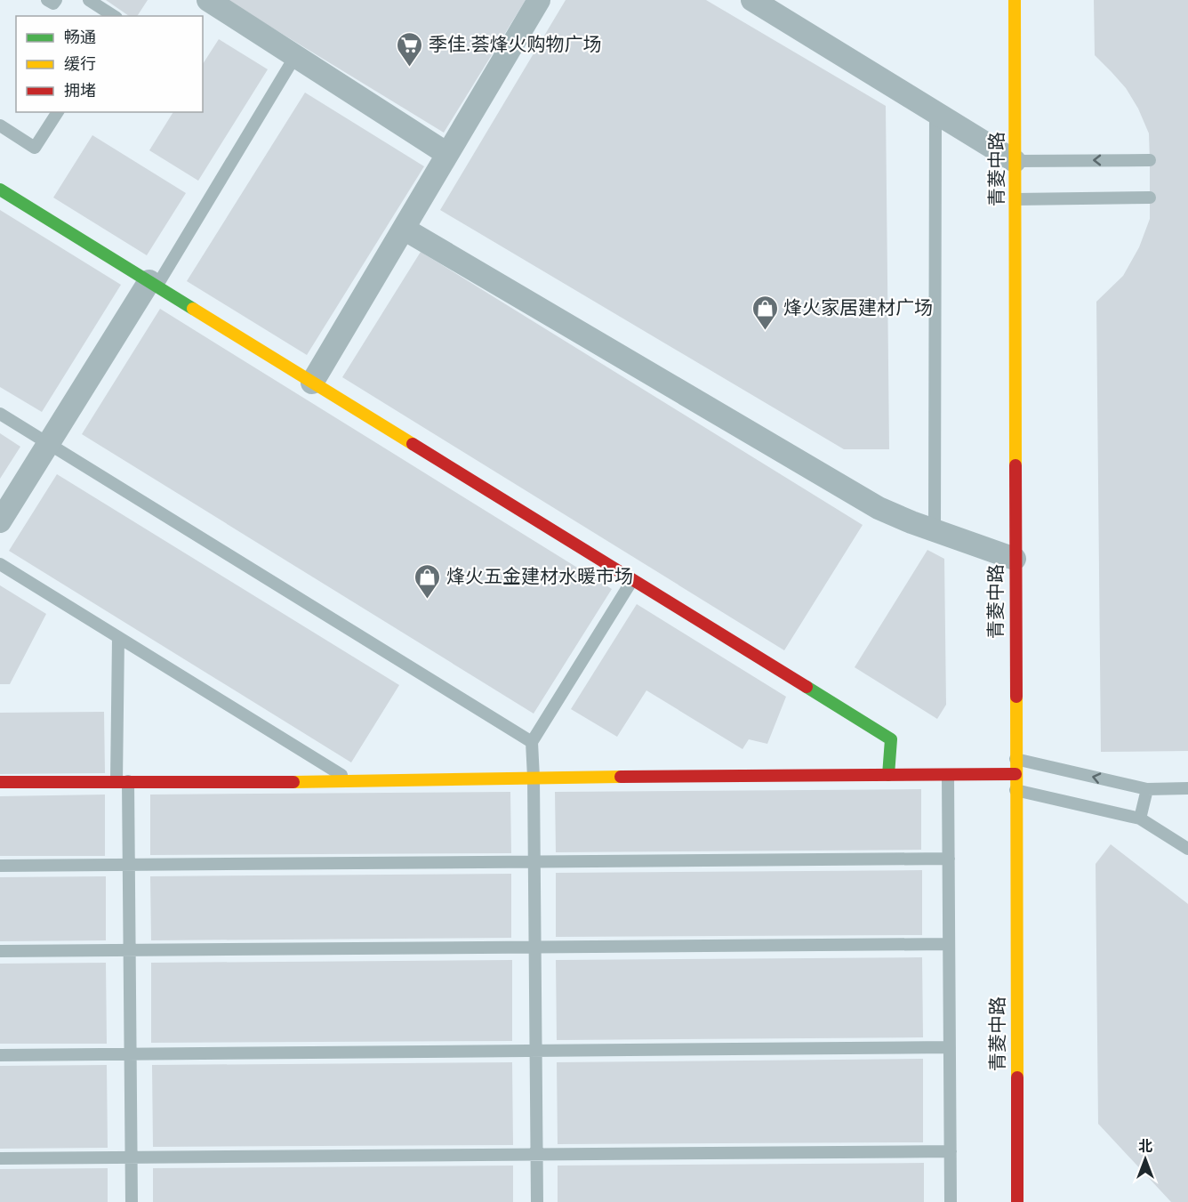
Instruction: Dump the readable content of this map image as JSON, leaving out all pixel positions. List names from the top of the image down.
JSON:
{
  "streets": {
    "street": ["青菱中路"]
  },
  "places": {
    "supermarket": ["季佳.荟烽火购物广场"],
    "shop": ["烽火家居建材广场", "烽火五金建材水暖市场"]
  },
  "legend": ["畅通", "缓行", "拥堵"],
  "north": "top"
}
